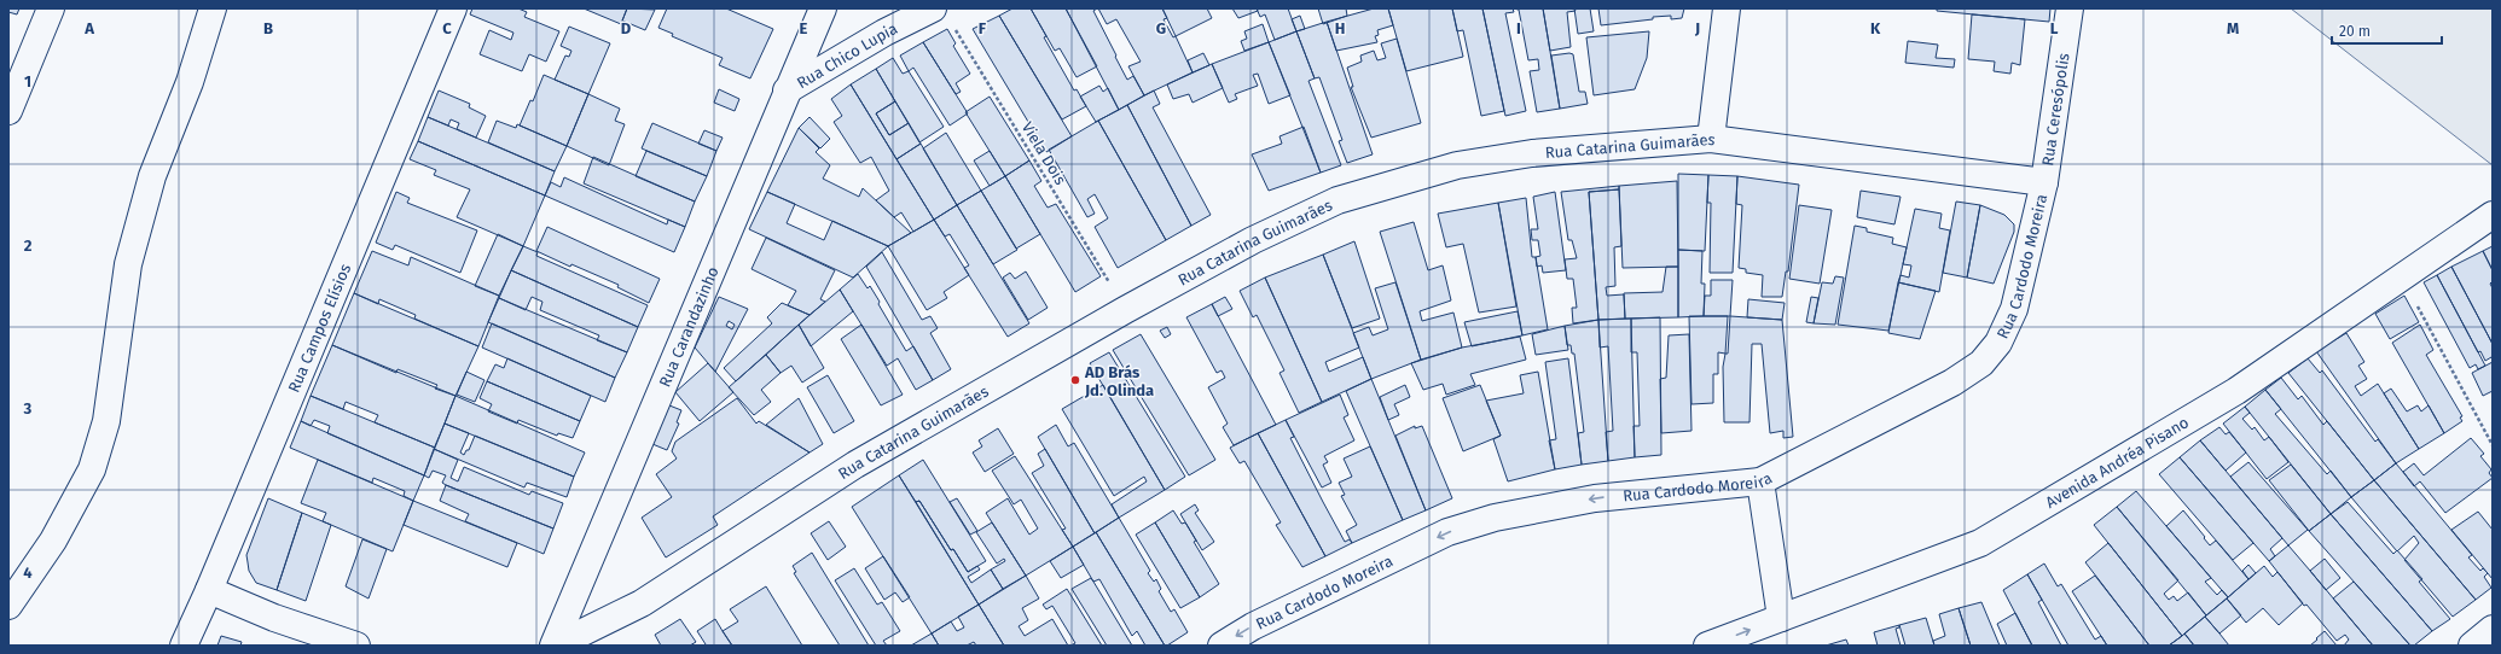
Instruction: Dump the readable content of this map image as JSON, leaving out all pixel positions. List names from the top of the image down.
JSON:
{
  "streets": {
    "street": [
      "Rua Chico Lupia",
      "Rua Ceresópolis",
      "Rua Catarina Guimarães",
      "Rua Cardodo Moreira",
      "Rua Campos Elísios",
      "Rua Carandazinho",
      "Avenida Andréa Pisano"
    ],
    "path": ["Viela Dois"]
  },
  "crossings": [
    ["Rua Chico Lupia", "Rua Carandazinho"],
    ["Rua Ceresópolis", "Rua Catarina Guimarães"],
    ["Rua Ceresópolis", "Rua Cardodo Moreira"],
    ["Rua Catarina Guimarães", "Viela Dois"],
    ["Rua Catarina Guimarães", "Rua Cardodo Moreira"],
    ["Rua Catarina Guimarães", "Rua Carandazinho"]
  ],
  "one_way": ["Rua Cardodo Moreira"],
  "places": ["AD Brás Jd. Olinda"],
  "scale_bar": "20 m",
  "grid": {
    "columns": [
      "A",
      "B",
      "C",
      "D",
      "E",
      "F",
      "G",
      "H",
      "I",
      "J",
      "K",
      "L",
      "M"
    ],
    "rows": [
      "1",
      "2",
      "3",
      "4"
    ]
  }
}
